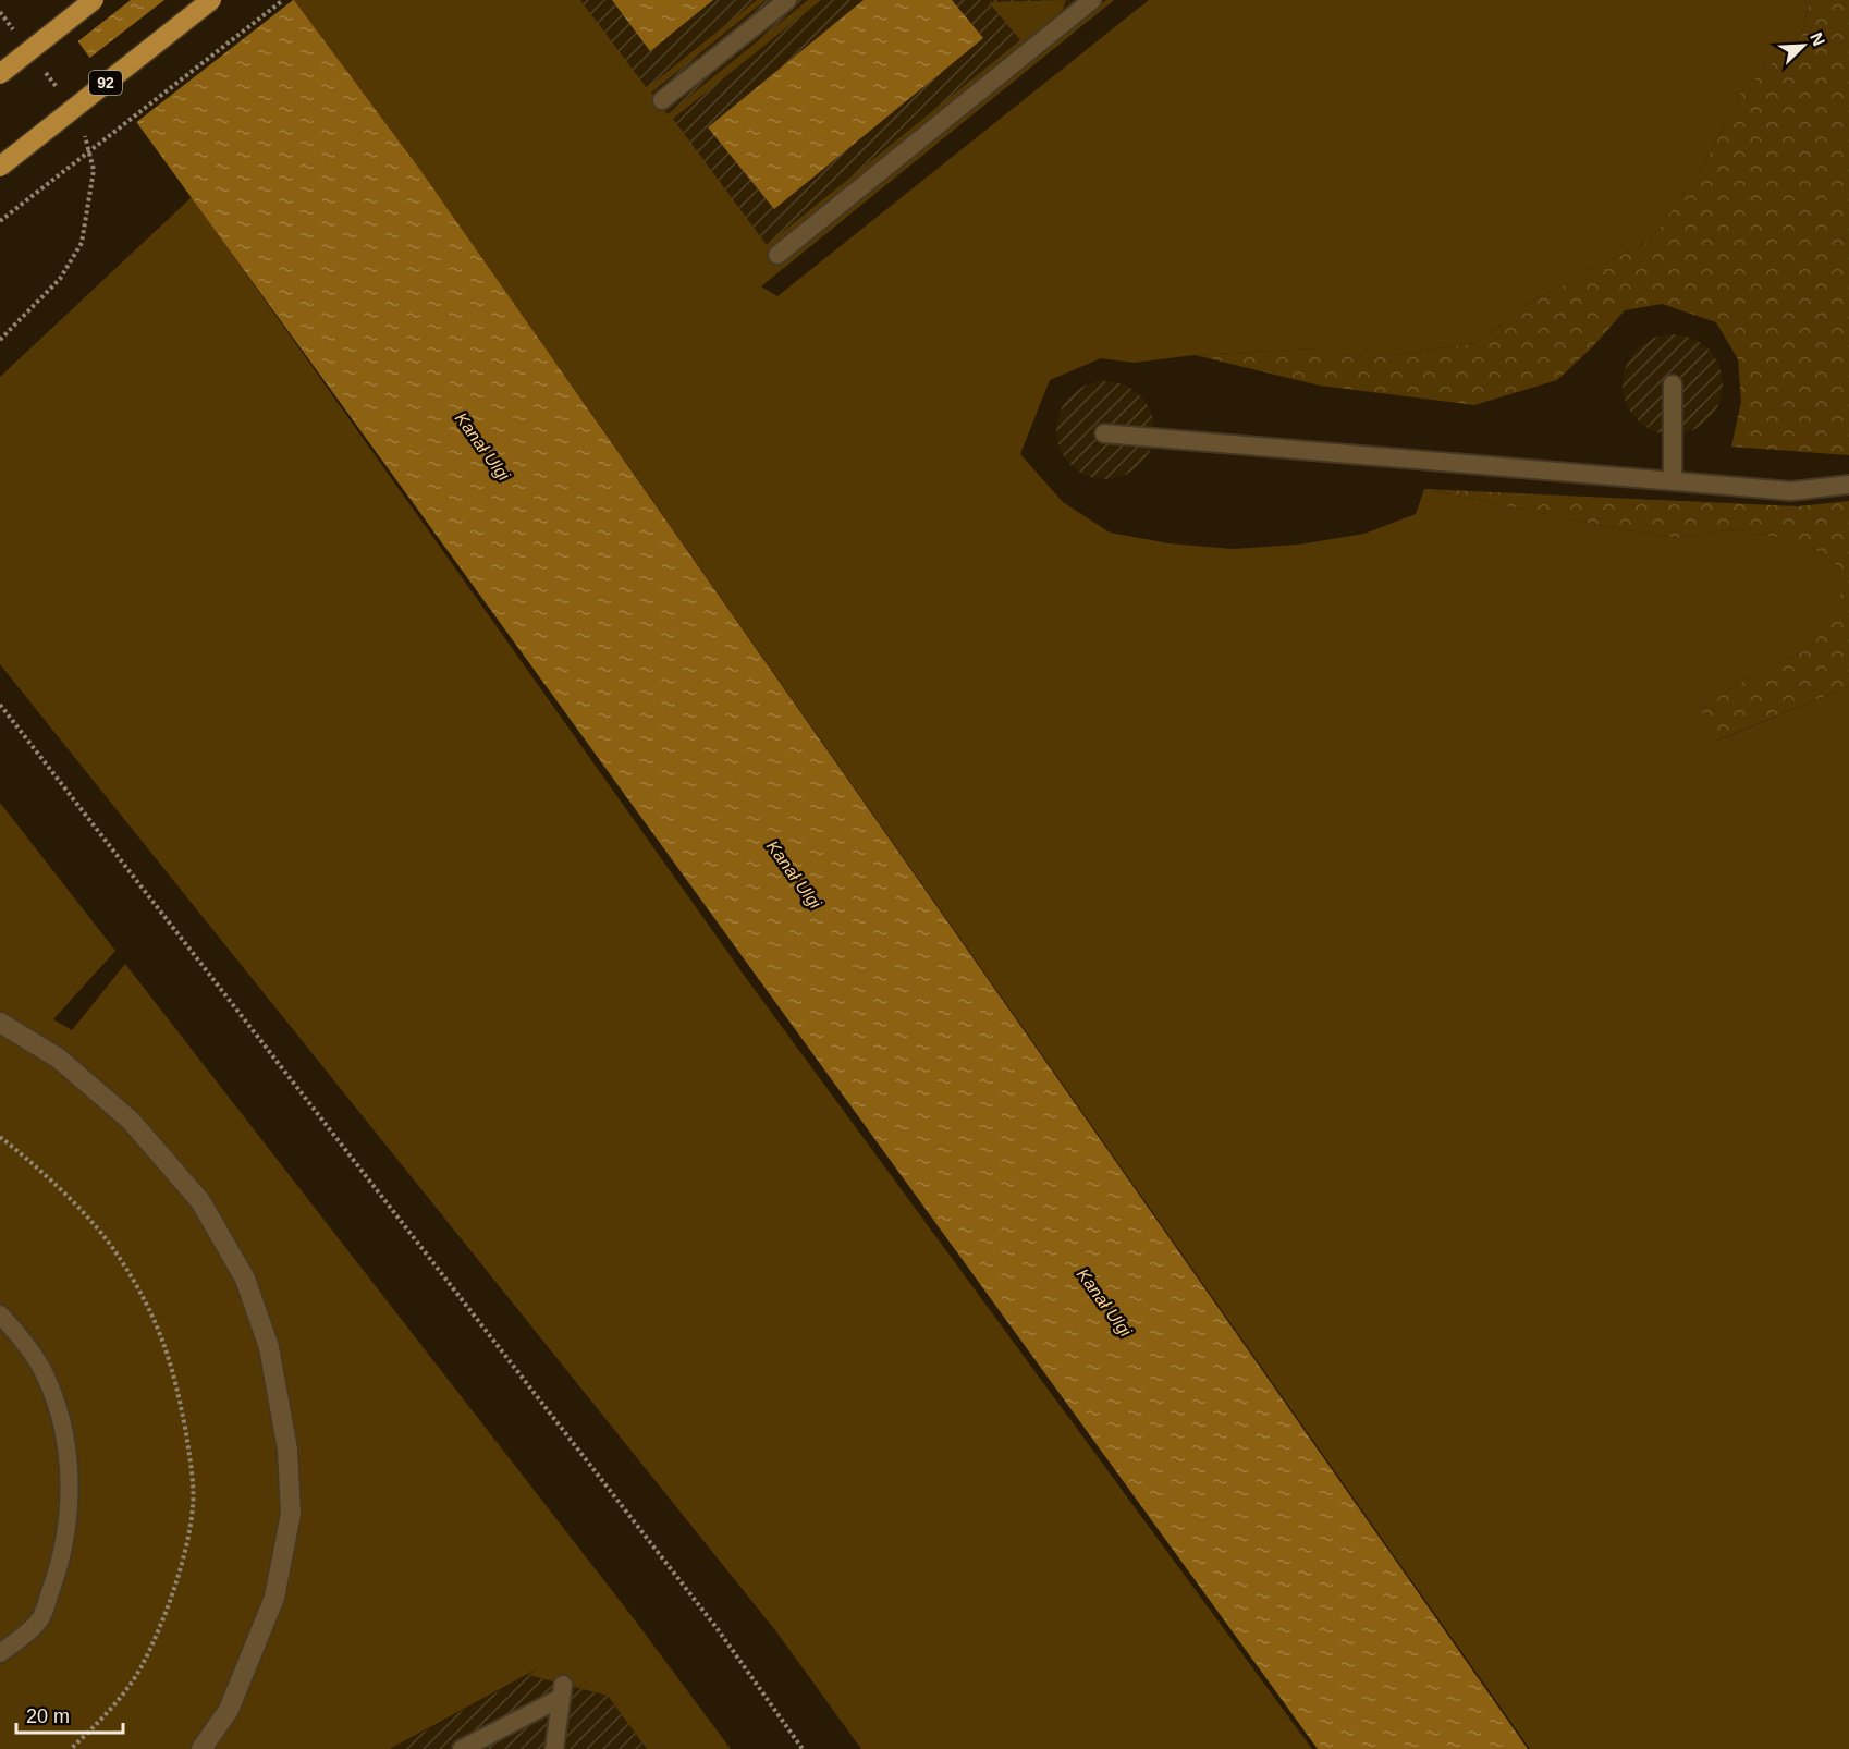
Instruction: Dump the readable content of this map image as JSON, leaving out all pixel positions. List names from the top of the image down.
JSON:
{
  "streets": {
    "main road": ["92"]
  },
  "water": ["Kanał Ulgi"],
  "scale_bar": "20 m",
  "north": "top right"
}
